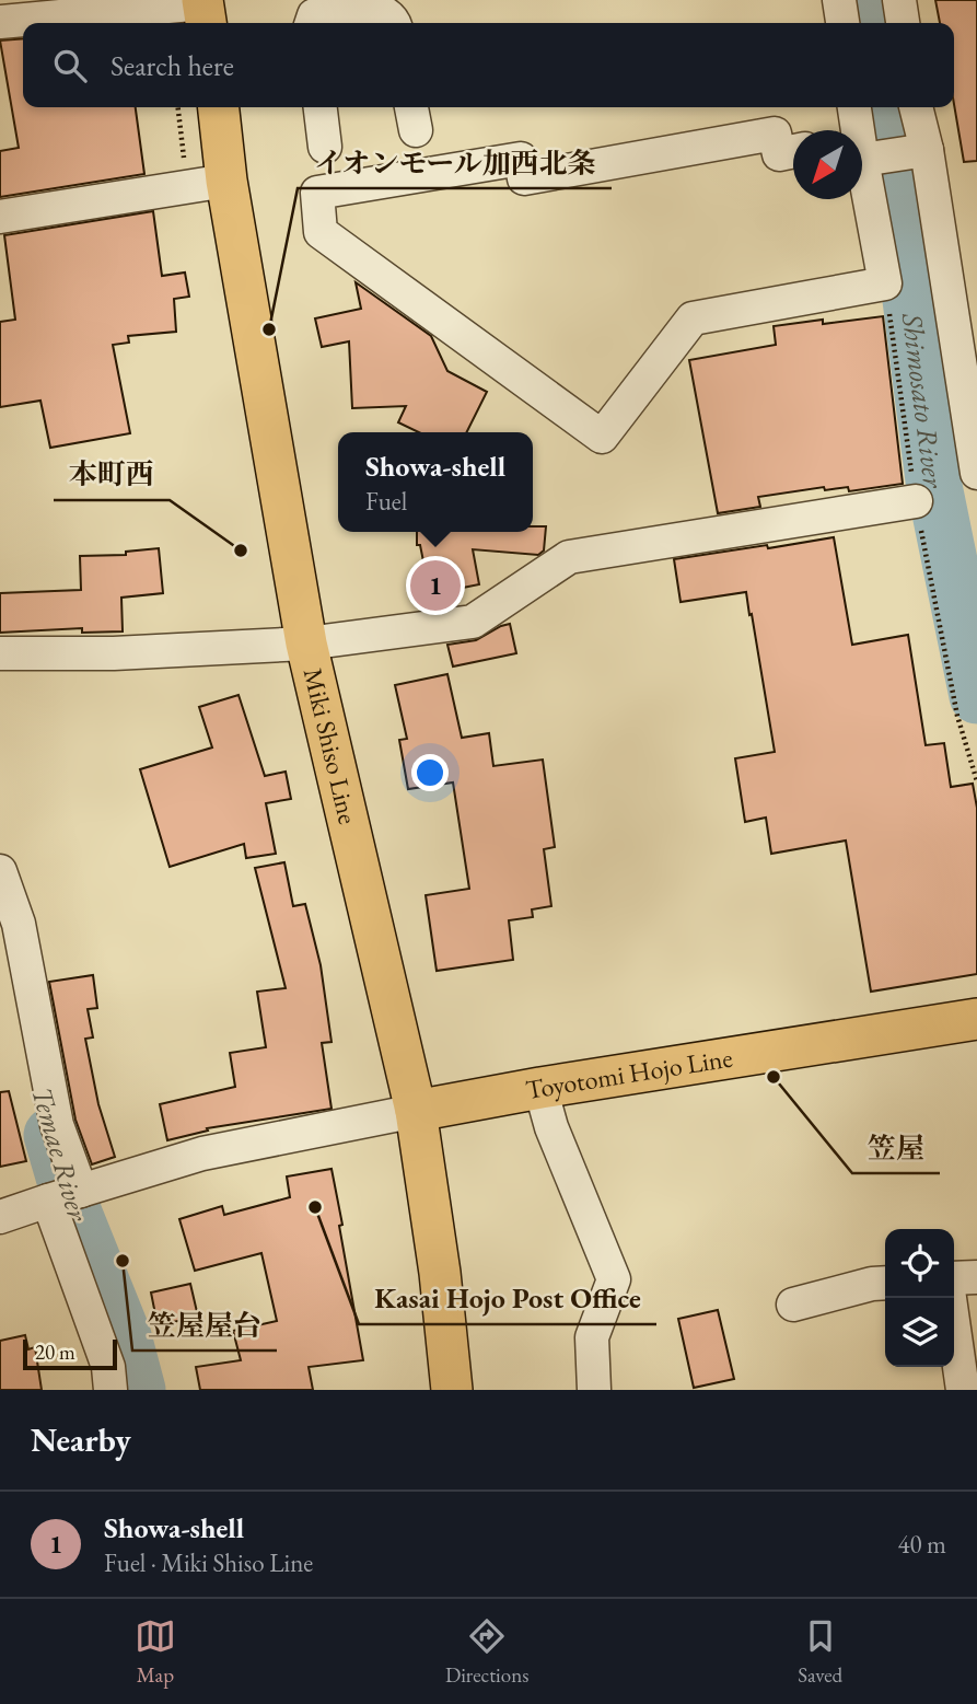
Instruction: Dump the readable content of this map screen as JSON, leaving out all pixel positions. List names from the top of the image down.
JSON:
{
  "streets": {
    "main road": ["Miki Shiso Line", "Toyotomi Hojo Line"]
  },
  "crossings": [
    ["Miki Shiso Line", "Toyotomi Hojo Line"]
  ],
  "water": ["Shimosato River", "Temae River"],
  "places": [
    "イオンモール加西北条",
    "本町西",
    "笠屋",
    "Kasai Hojo Post Office",
    "笠屋屋台"
  ],
  "scale_bar": "20 m",
  "north": "bottom left",
  "page": {
    "search": "Search here",
    "popup": ["Showa-shell", "Fuel"],
    "pins": "1",
    "scale": "20 m",
    "heading": "Nearby",
    "list": [
      {
        "mark": "1",
        "name": "Showa-shell",
        "note": "Fuel · Miki Shiso Line",
        "value": "40 m"
      }
    ],
    "nav": ["Map", "Directions", "Saved"]
  }
}
